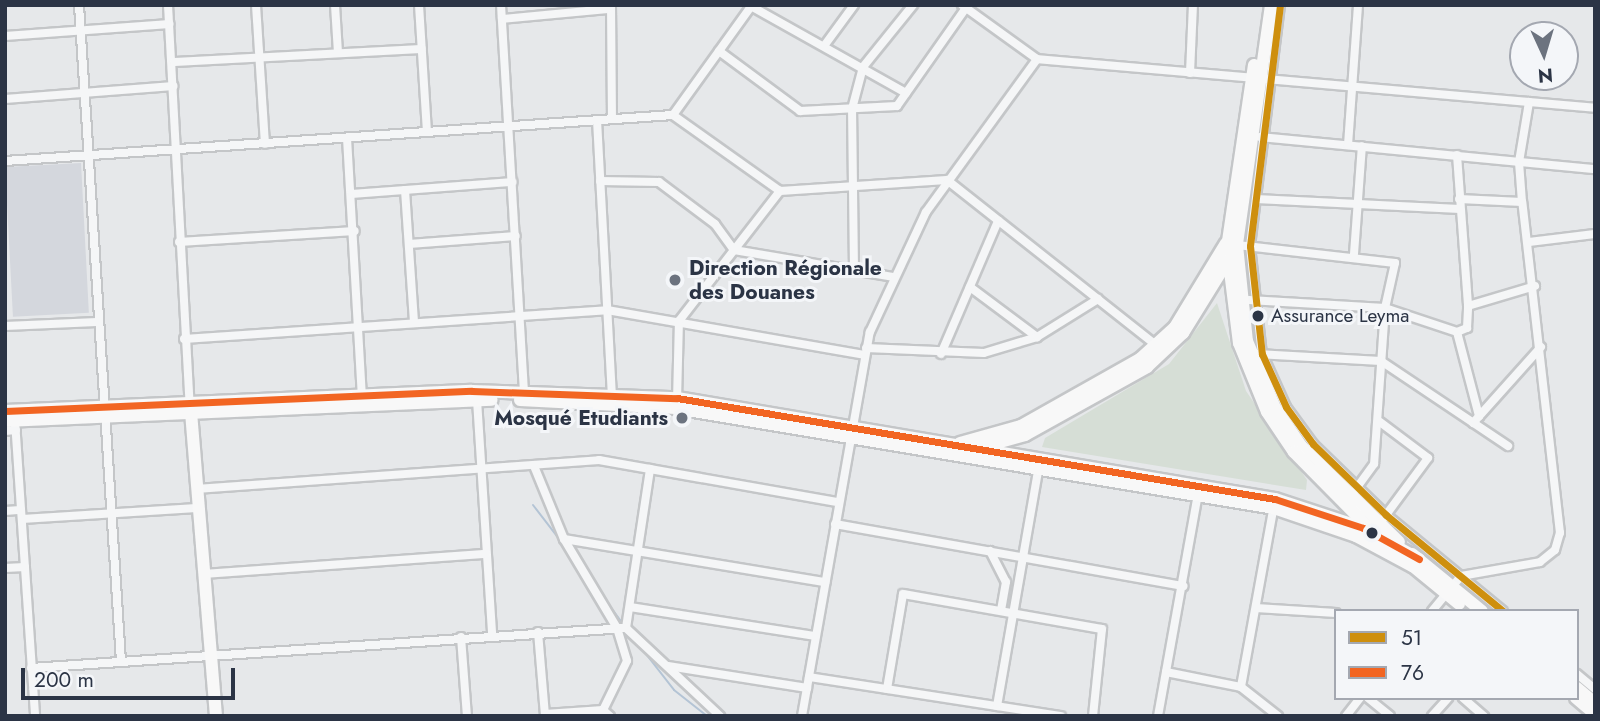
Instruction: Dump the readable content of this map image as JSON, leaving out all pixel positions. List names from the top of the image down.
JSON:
{
  "places": ["Direction Régionale des Douanes", "Assurance Leyma", "Mosqué Etudiants"],
  "lines": ["transit line 51", "transit line 76"],
  "legend": ["51", "76"],
  "scale_bar": "200 m",
  "north": "bottom"
}
